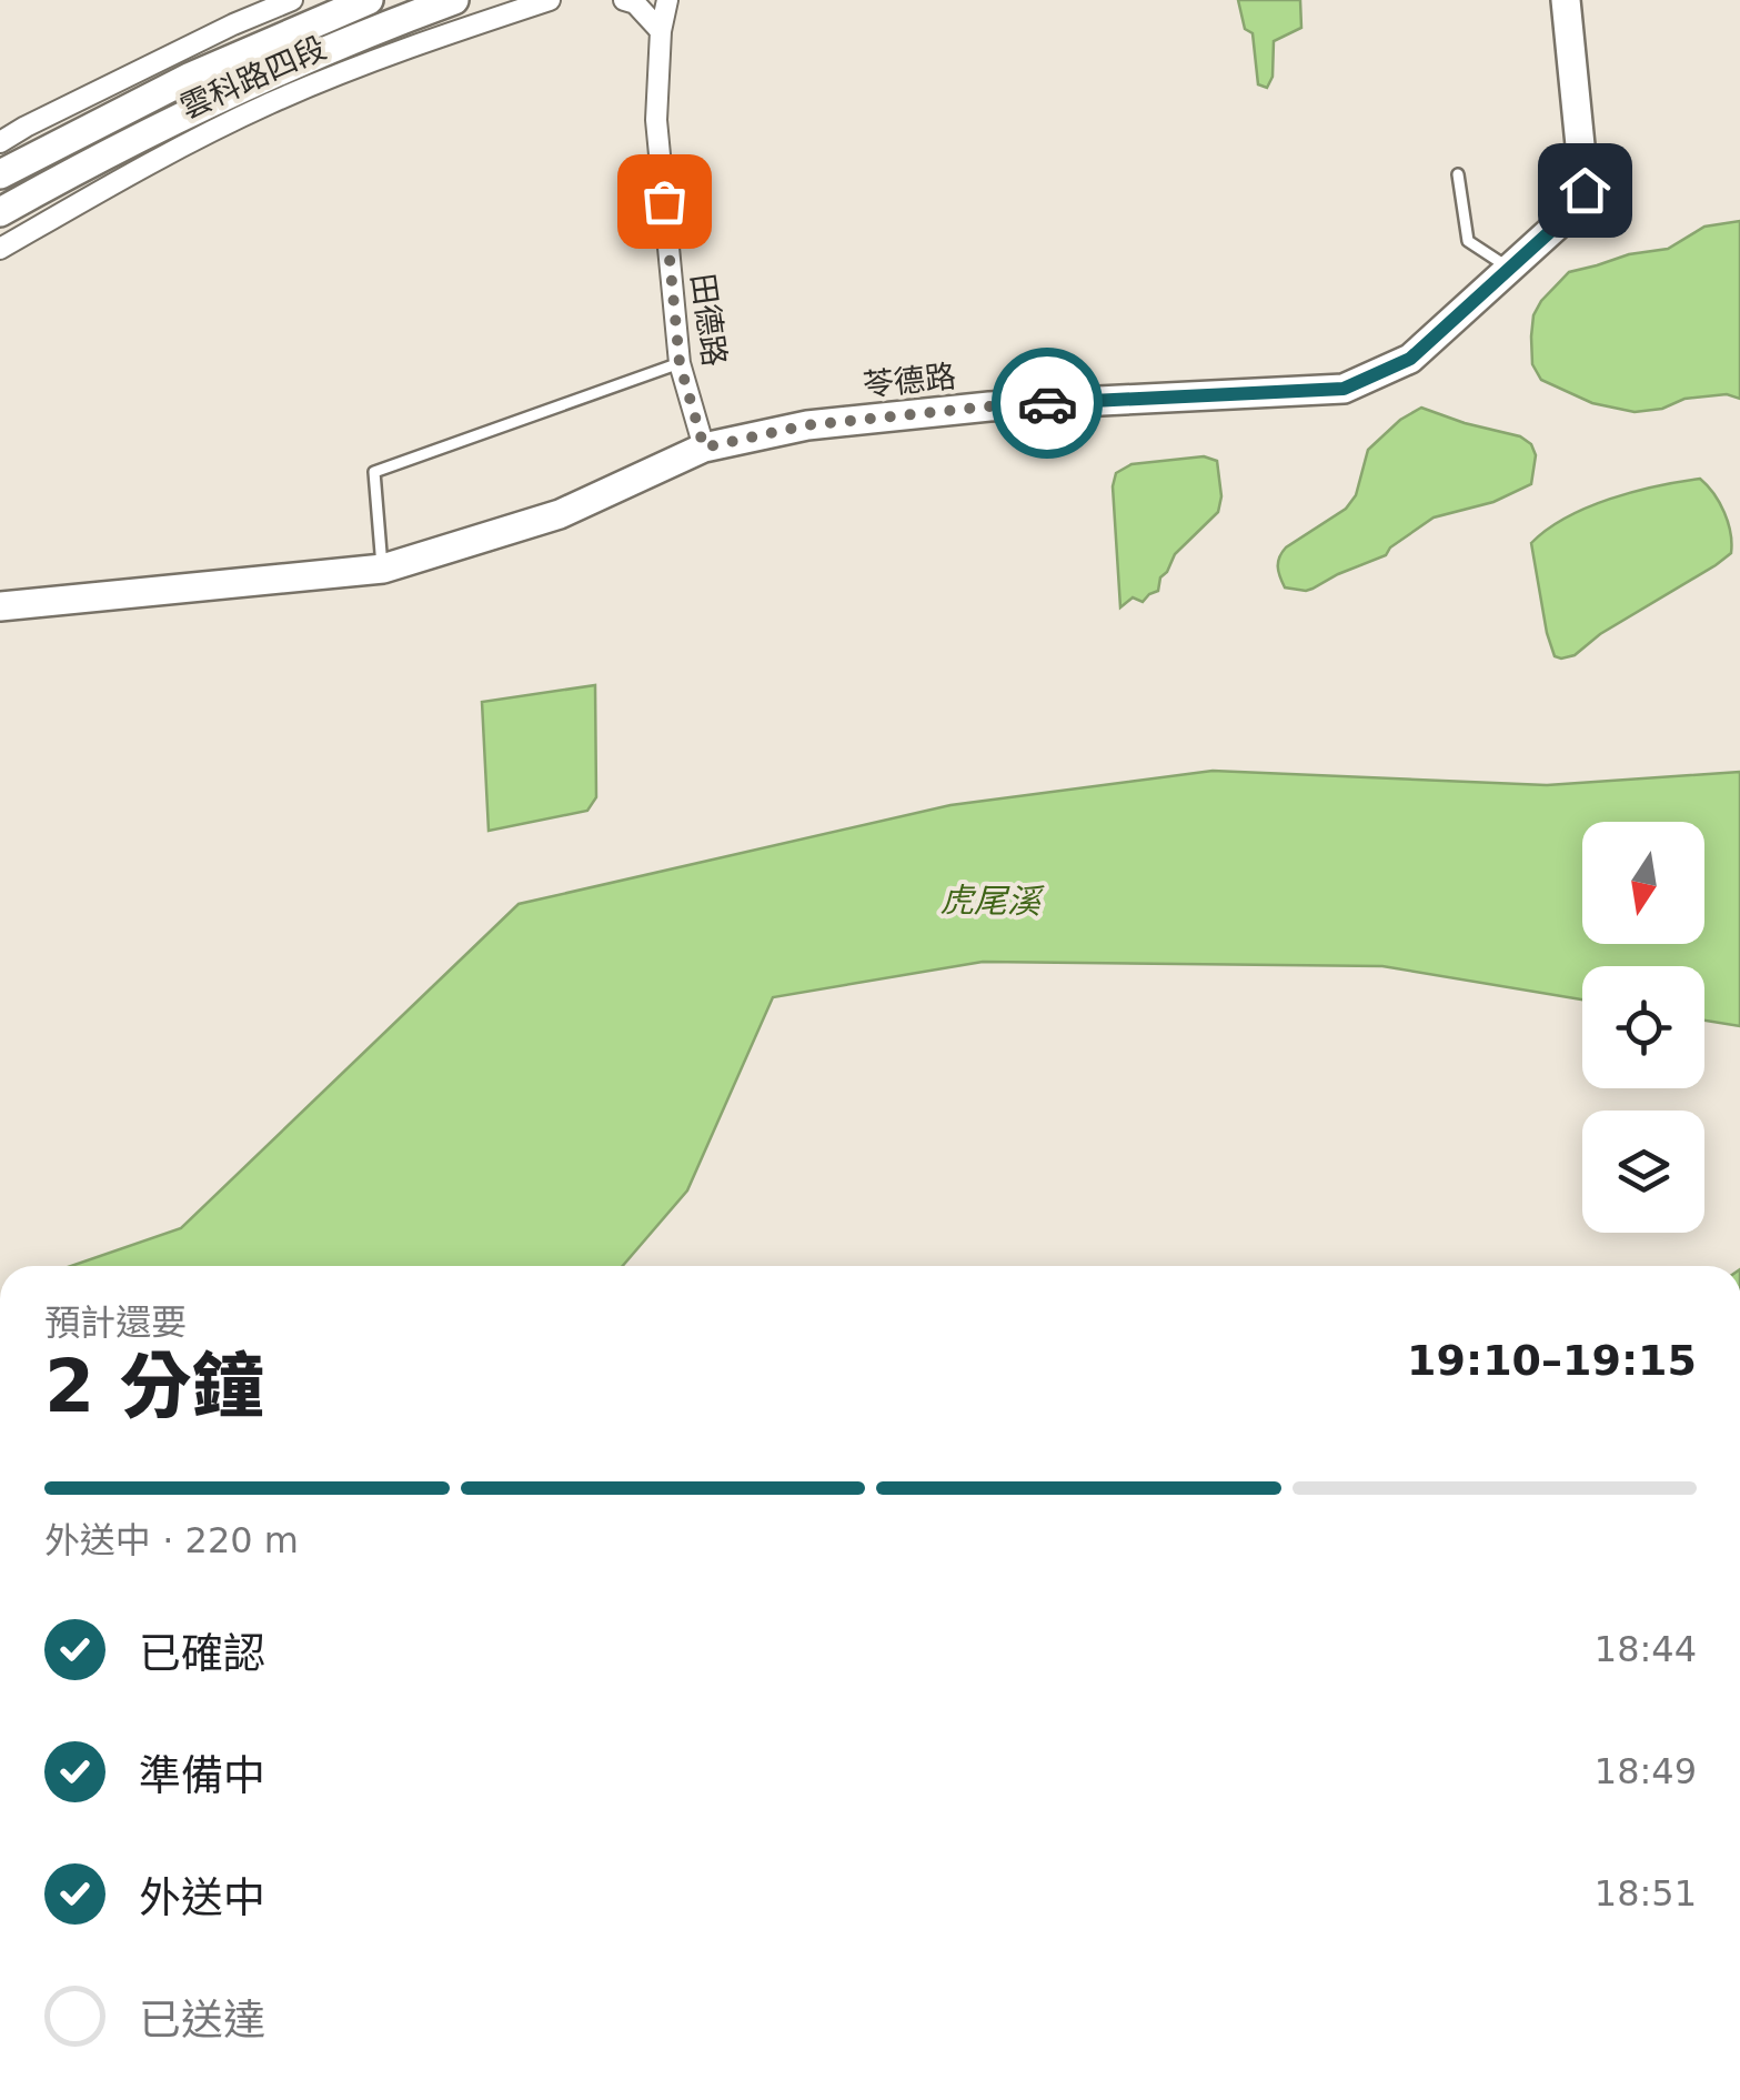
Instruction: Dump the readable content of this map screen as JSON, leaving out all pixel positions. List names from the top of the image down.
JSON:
{
  "streets": {
    "street": ["雲科路四段", "田德路", "苓德路"]
  },
  "crossings": [
    ["田德路", "苓德路"]
  ],
  "water": ["虎尾溪"],
  "north": "bottom",
  "page": {
    "heading": ["2 分鐘", "預計還要", "19:10–19:15"],
    "bar": "外送中 · 220 m",
    "list": [
      ["已確認", "18:44"],
      ["準備中", "18:49"],
      ["外送中", "18:51"],
      "已送達"
    ]
  }
}
